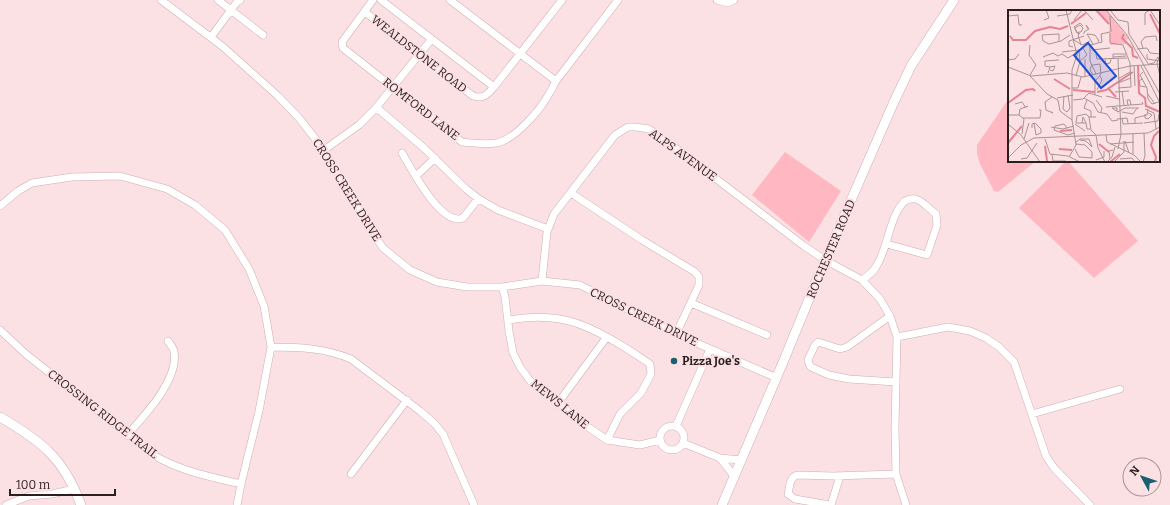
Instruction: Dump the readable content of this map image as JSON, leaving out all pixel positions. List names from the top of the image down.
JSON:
{
  "streets": {
    "street": [
      "WEALDSTONE ROAD",
      "ROMFORD LANE",
      "ALPS AVENUE",
      "CROSS CREEK DRIVE",
      "ROCHESTER ROAD",
      "MEWS LANE",
      "CROSSING RIDGE TRAIL"
    ]
  },
  "crossings": [
    ["WEALDSTONE ROAD", "ROMFORD LANE"],
    ["ALPS AVENUE", "CROSS CREEK DRIVE"],
    ["ALPS AVENUE", "ROCHESTER ROAD"],
    ["CROSS CREEK DRIVE", "ROCHESTER ROAD"],
    ["CROSS CREEK DRIVE", "MEWS LANE"]
  ],
  "places": ["Pizza Joe's"],
  "scale_bar": "100 m",
  "north": "top left"
}
